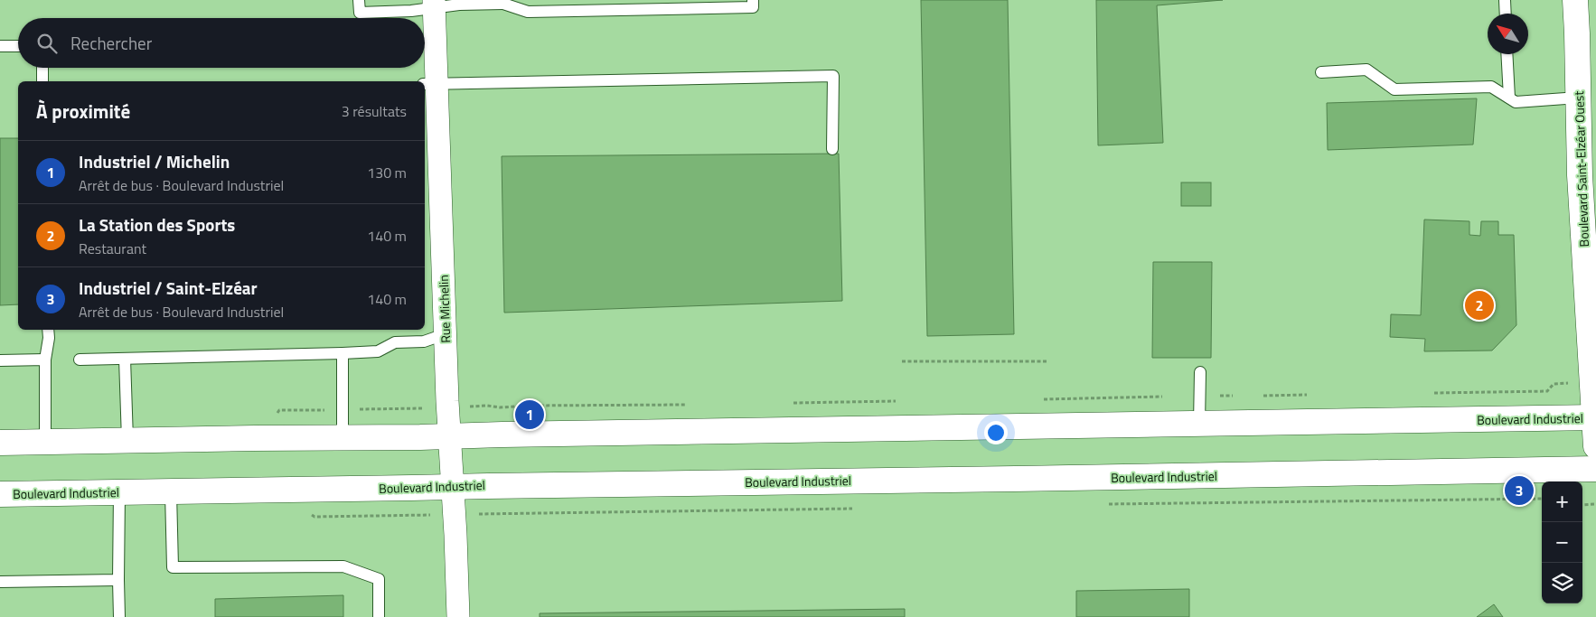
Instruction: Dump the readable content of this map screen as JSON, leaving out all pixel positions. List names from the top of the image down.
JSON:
{
  "streets": {
    "street": ["Boulevard Saint-Elzéar Ouest", "Rue Michelin", "Boulevard Industriel"]
  },
  "crossings": [
    ["Boulevard Saint-Elzéar Ouest", "Boulevard Industriel"],
    ["Rue Michelin", "Boulevard Industriel"]
  ],
  "north": "top left",
  "page": {
    "search": "Rechercher",
    "heading": ["À proximité", "3 résultats"],
    "list": [
      {
        "mark": "1",
        "name": "Industriel / Michelin",
        "note": "Arrêt de bus · Boulevard Industriel",
        "value": "130 m"
      },
      {
        "mark": "2",
        "name": "La Station des Sports",
        "note": "Restaurant",
        "value": "140 m"
      },
      {
        "mark": "3",
        "name": "Industriel / Saint-Elzéar",
        "note": "Arrêt de bus · Boulevard Industriel",
        "value": "140 m"
      }
    ],
    "pins": ["2", "1", "3"],
    "map_buttons": ["+", "−"]
  }
}
